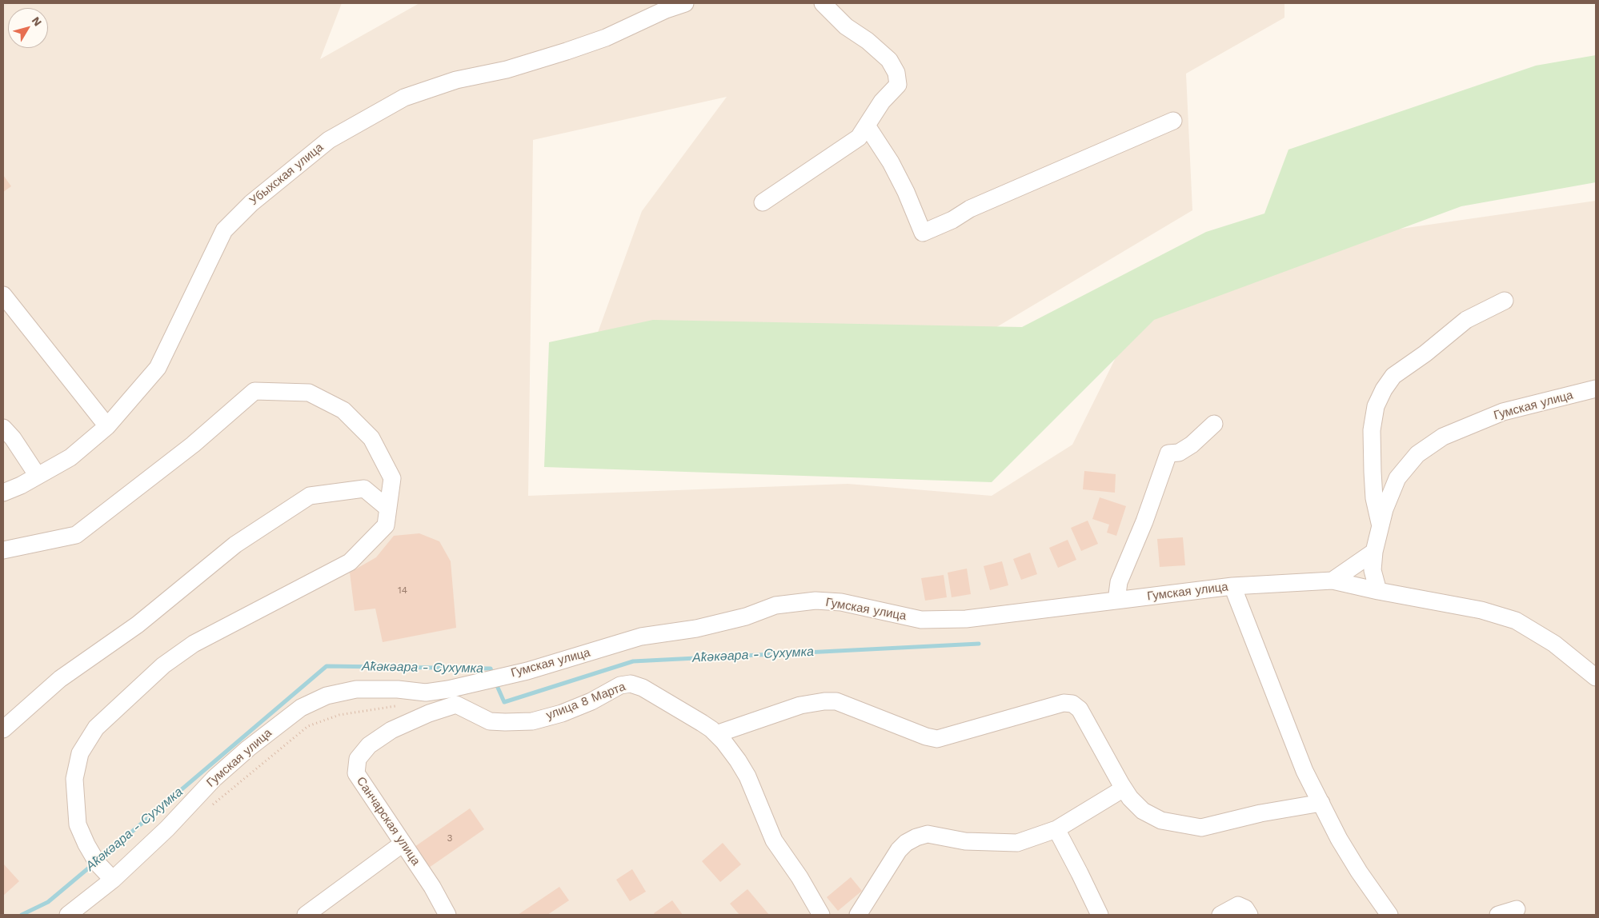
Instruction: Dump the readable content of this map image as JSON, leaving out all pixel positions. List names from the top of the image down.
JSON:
{
  "streets": {
    "street": [
      "Убыхская улица",
      "Гумская улица",
      "улица 8 Марта",
      "Санчарская улица"
    ]
  },
  "crossings": [
    ["улица 8 Марта", "Санчарская улица"]
  ],
  "water": ["Аҟәкәара - Сухумка"],
  "house_numbers": ["14", "3"],
  "north": "top right"
}
